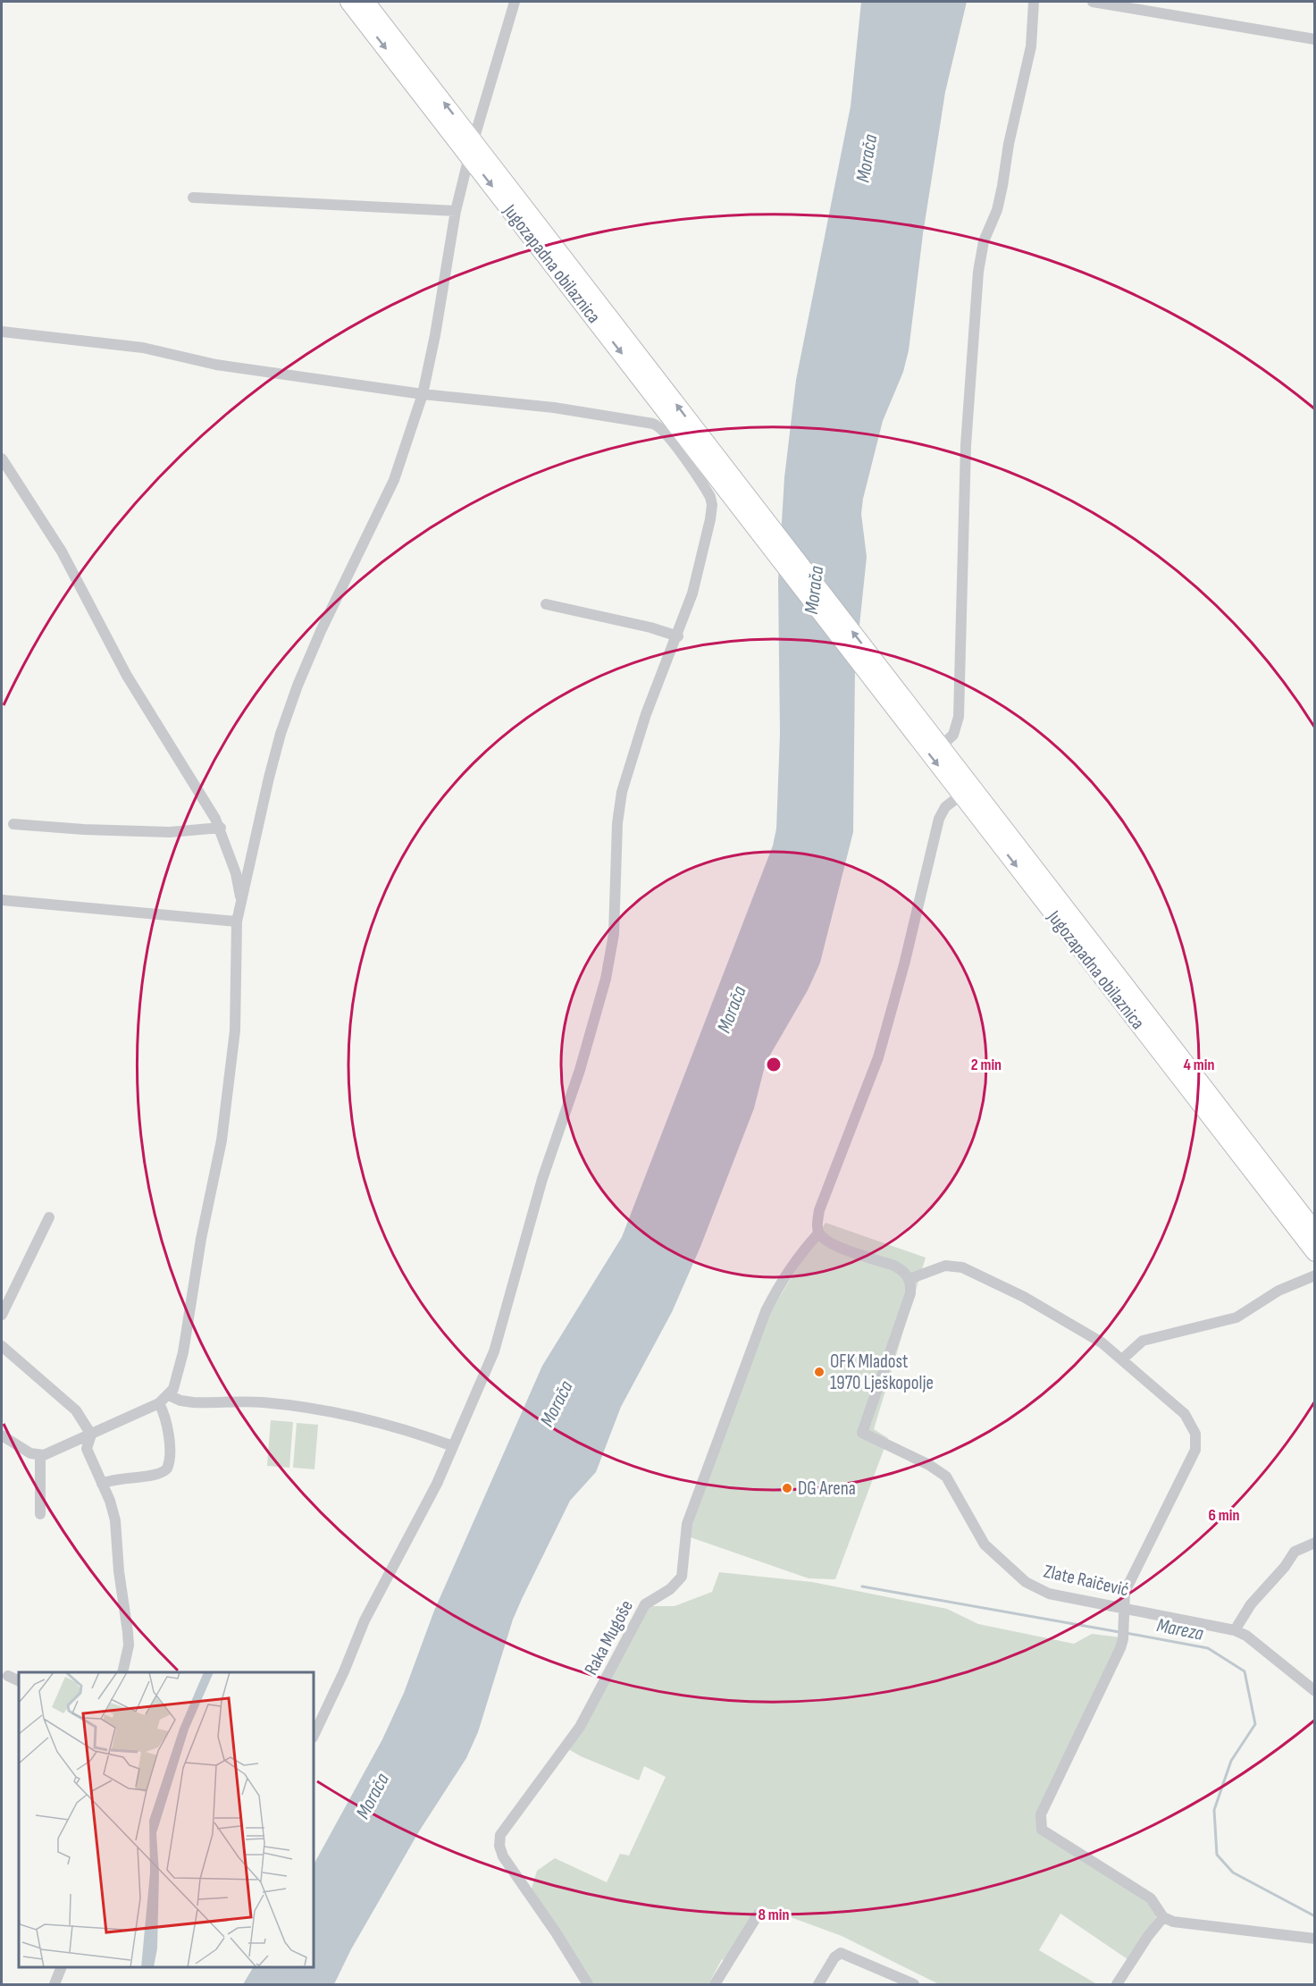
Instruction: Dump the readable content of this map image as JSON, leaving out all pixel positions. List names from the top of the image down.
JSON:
{
  "streets": {
    "main road": ["Jugozapadna obilaznica"],
    "street": ["Zlate Raičević", "Raka Mugoše"]
  },
  "water": ["Morača", "Mareza"],
  "places": ["OFK Mladost 1970 Lješkopolje", "DG Arena"],
  "rings": [
    "2 min",
    "4 min",
    "6 min",
    "8 min"
  ]
}
